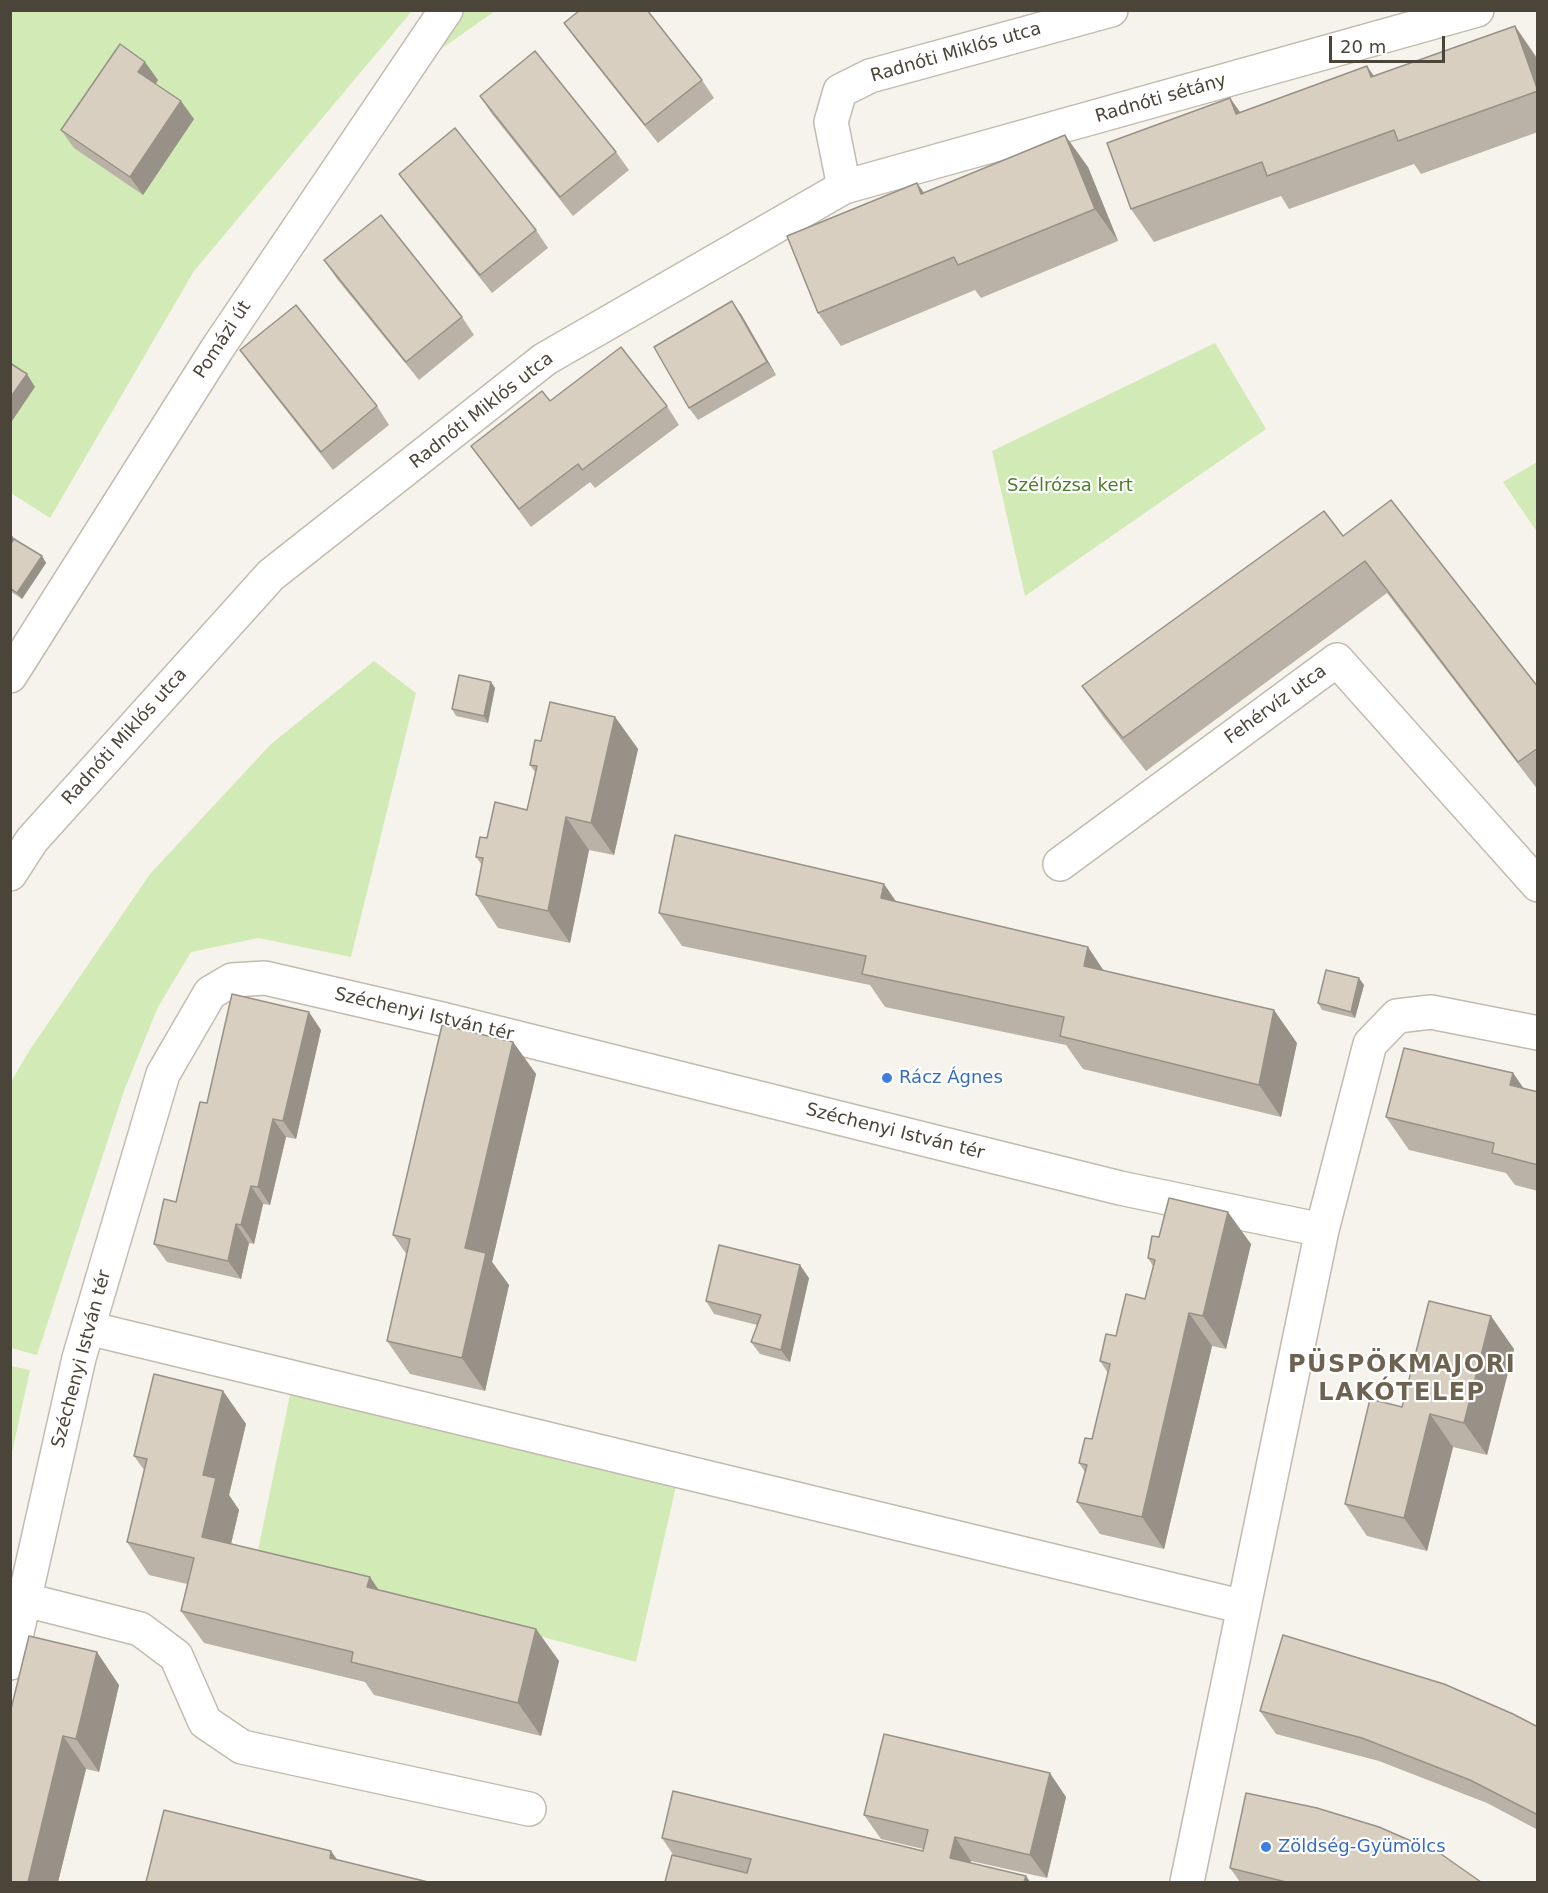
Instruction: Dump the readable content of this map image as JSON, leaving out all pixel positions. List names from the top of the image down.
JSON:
{
  "streets": {
    "street": [
      "Radnóti Miklós utca",
      "Radnóti sétány",
      "Pomázi út",
      "Fehérvíz utca",
      "Széchenyi István tér"
    ]
  },
  "crossings": [
    ["Radnóti Miklós utca", "Radnóti sétány"]
  ],
  "districts": ["PÜSPÖKMAJORI LAKÓTELEP"],
  "parks": ["Szélrózsa kert"],
  "places": ["Rácz Ágnes", "Zöldség-Gyümölcs"],
  "scale_bar": "20 m"
}
